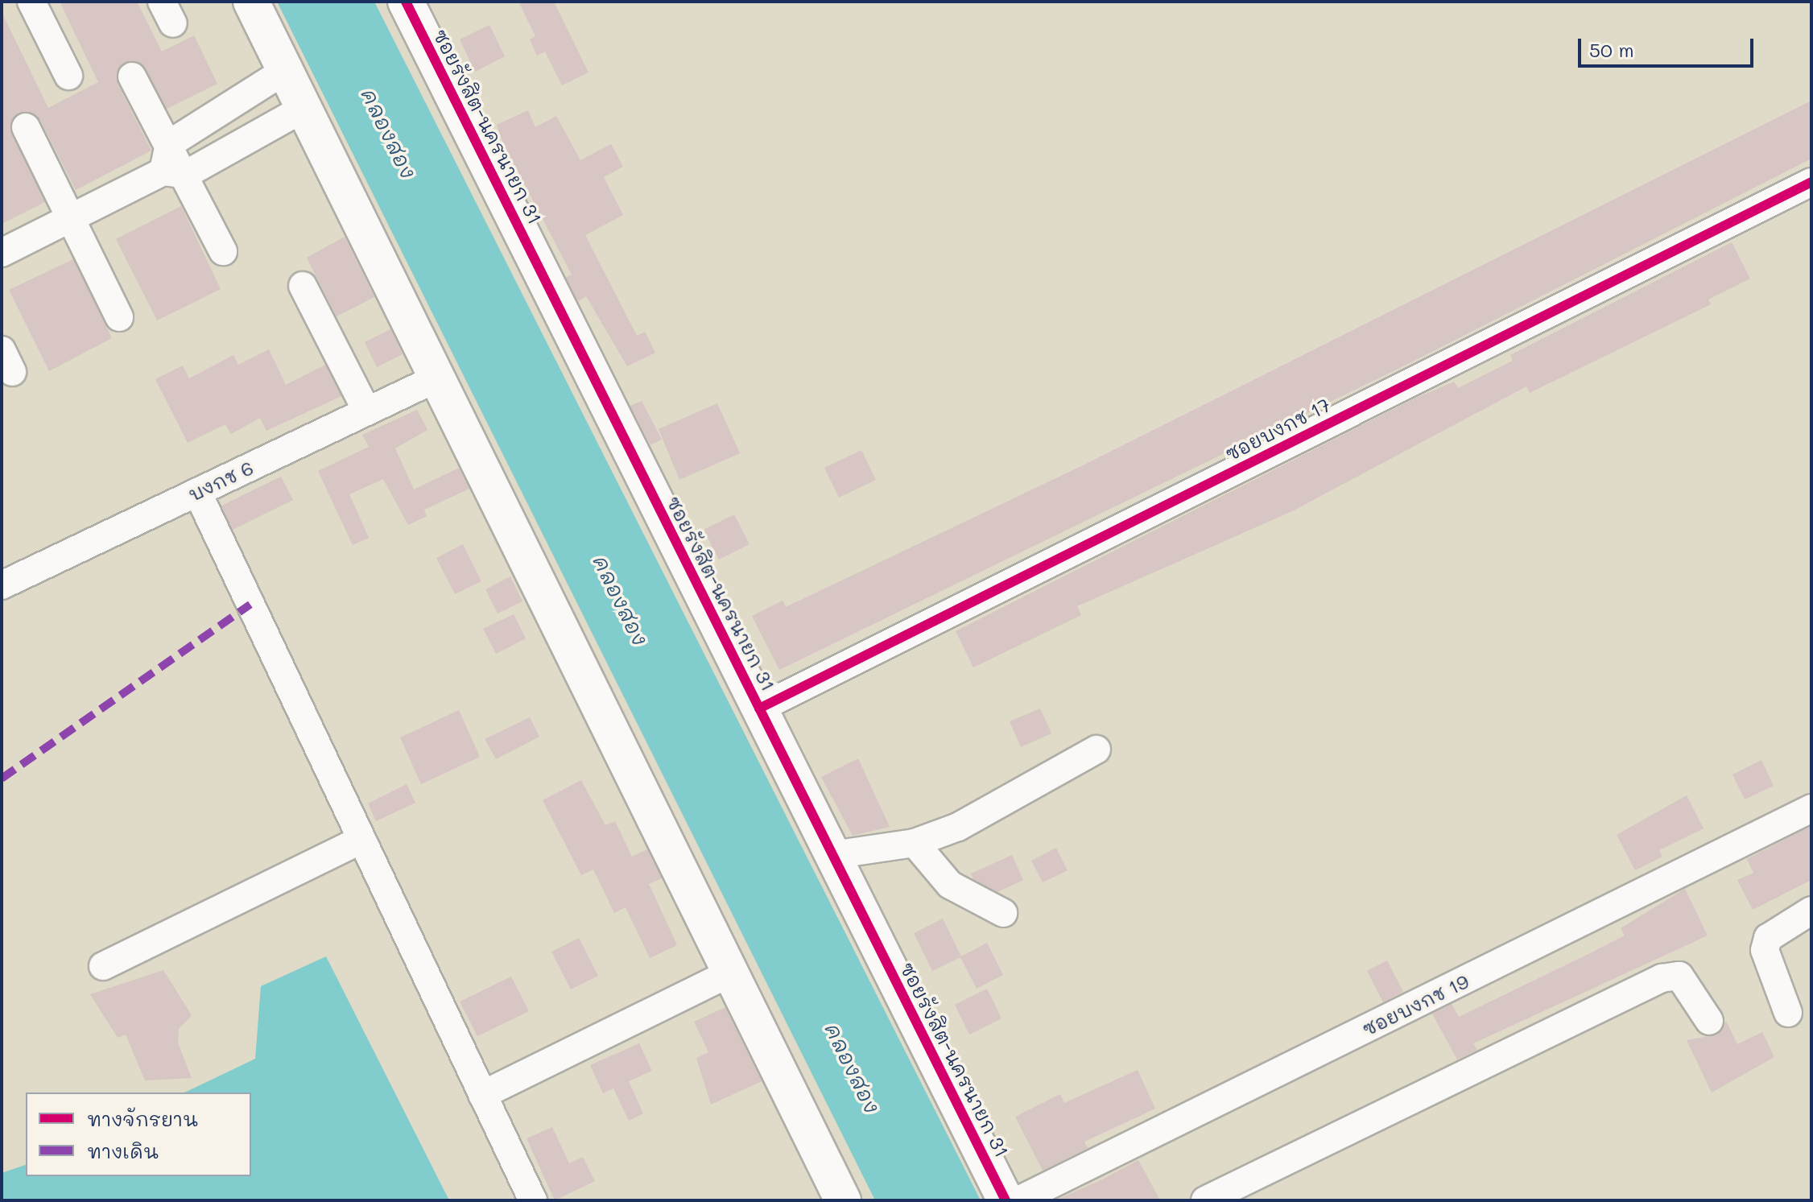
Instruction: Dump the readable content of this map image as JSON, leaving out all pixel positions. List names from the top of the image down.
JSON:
{
  "streets": {
    "street": [
      "ซอยรังสิต-นครนายก 31",
      "ซอยบงกช 17",
      "บงกช 6",
      "ซอยบงกช 19"
    ]
  },
  "crossings": [
    ["ซอยรังสิต-นครนายก 31", "ซอยบงกช 17"]
  ],
  "water": ["คลองสอง"],
  "legend": ["ทางจักรยาน", "ทางเดิน"],
  "scale_bar": "50 m"
}
